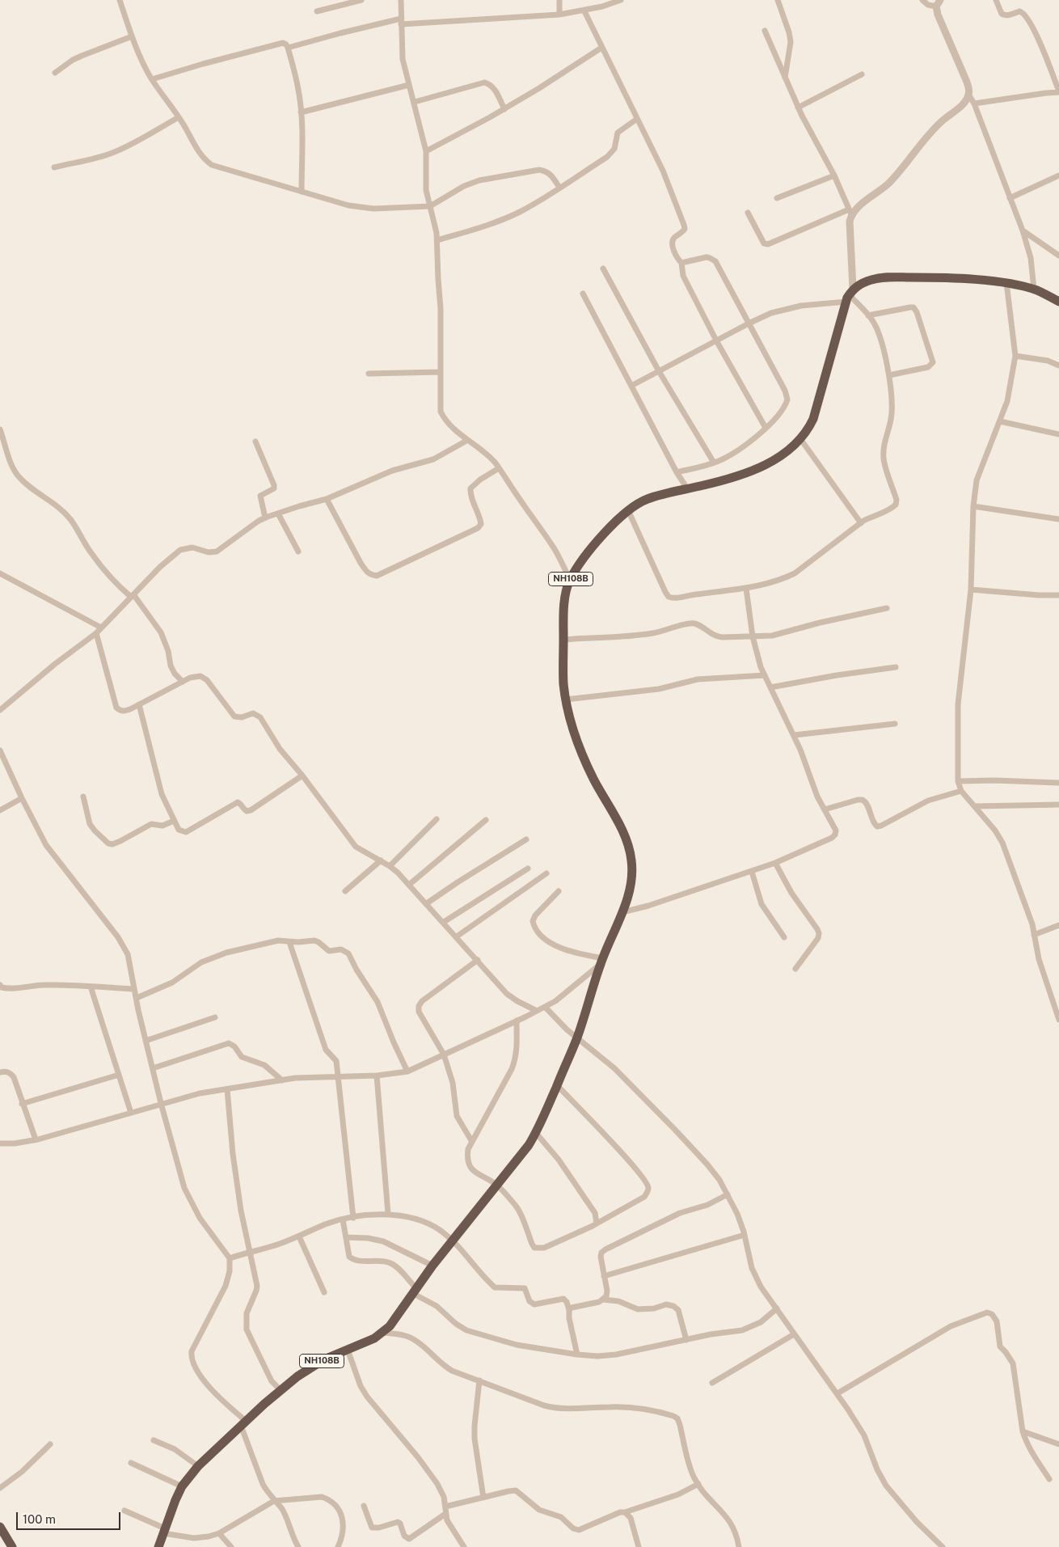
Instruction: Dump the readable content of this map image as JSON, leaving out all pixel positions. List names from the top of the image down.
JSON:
{
  "streets": {
    "highway": ["NH108B"]
  },
  "scale_bar": "100 m"
}
